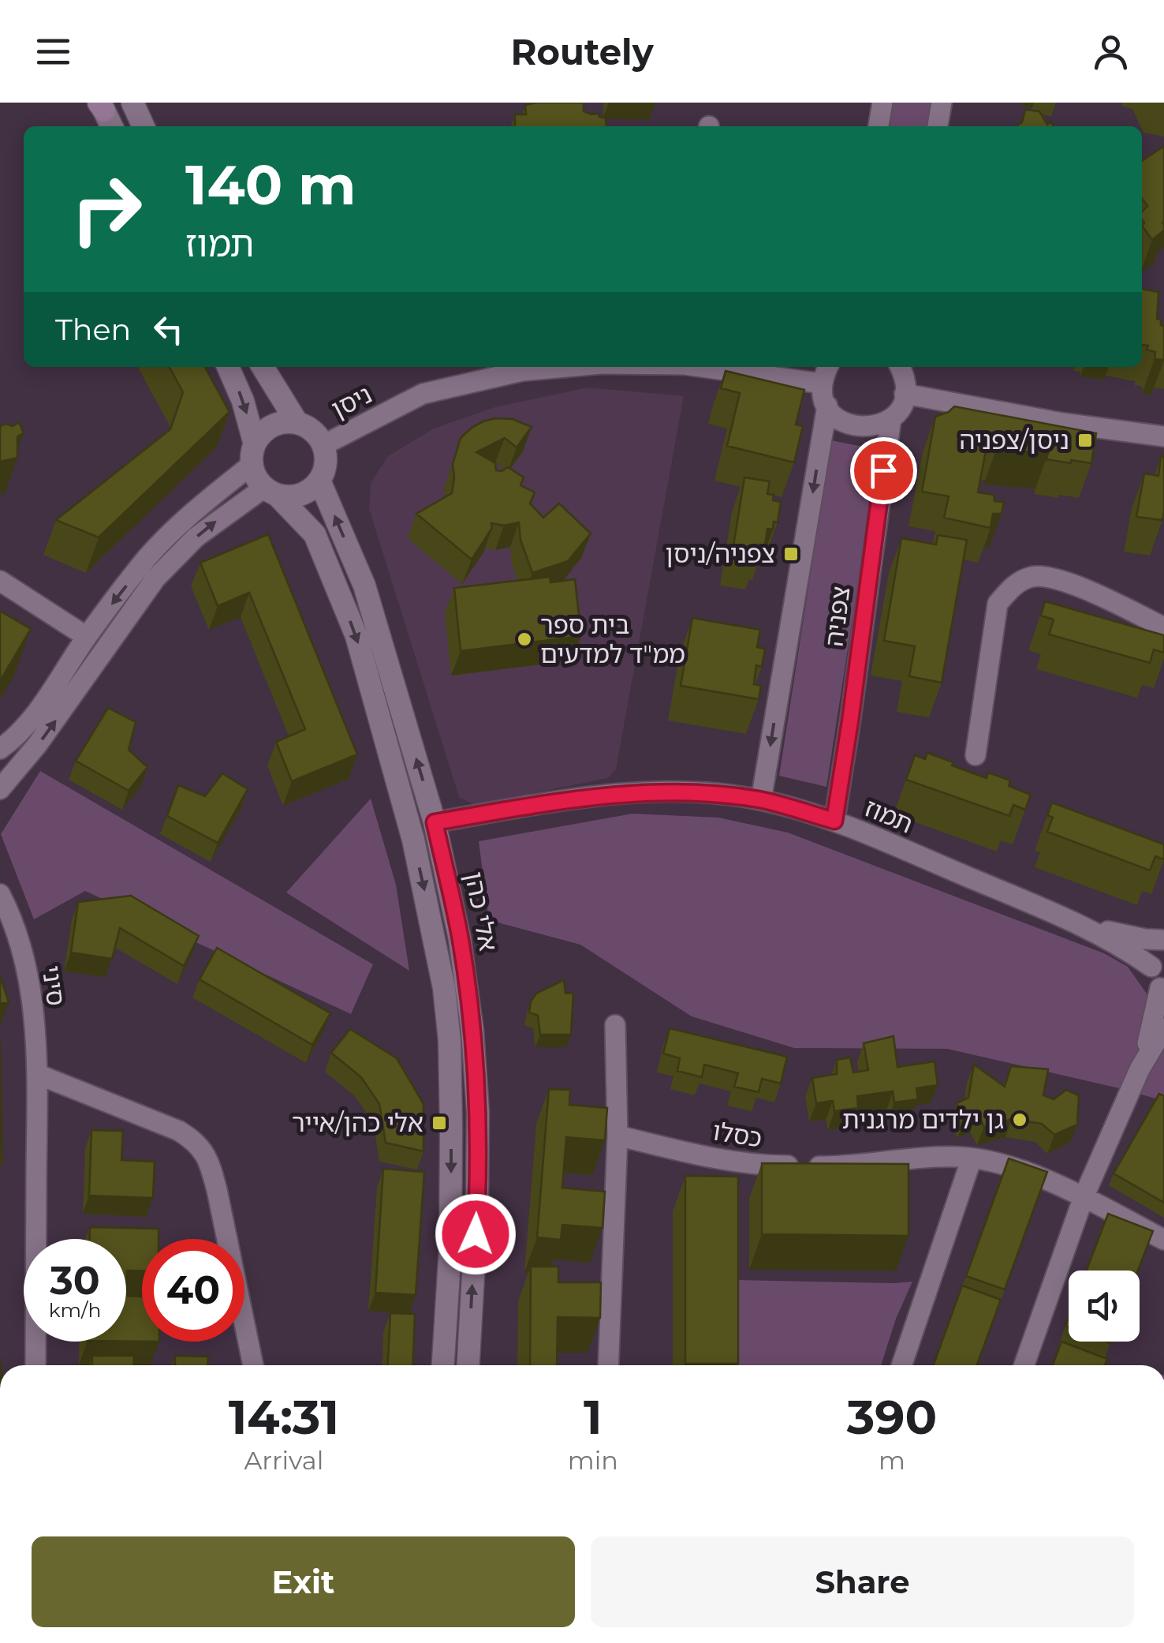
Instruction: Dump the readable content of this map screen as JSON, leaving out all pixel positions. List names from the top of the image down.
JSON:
{
  "streets": {
    "street": [
      "ניסן",
      "צפניה",
      "תמוז",
      "אלי כהן",
      "סיני",
      "כסלו"
    ]
  },
  "crossings": [
    ["ניסן", "אלי כהן"],
    ["צפניה", "תמוז"],
    ["תמוז", "אלי כהן"]
  ],
  "places": {
    "transit": ["ניסן/צפניה", "צפניה/ניסן", "אלי כהן/אייר"],
    "other": ["בית ספר ממ\"ד למדעים", "גן ילדים מרגנית"]
  },
  "page": {
    "header": "Routely",
    "turn": ["140 m", "תמוז"],
    "then": "Then",
    "speed": "30 km/h",
    "limit": "40",
    "eta": [
      "14:31",
      "Arrival",
      "1",
      "min",
      "390",
      "m"
    ],
    "buttons": ["Exit", "Share"]
  }
}
